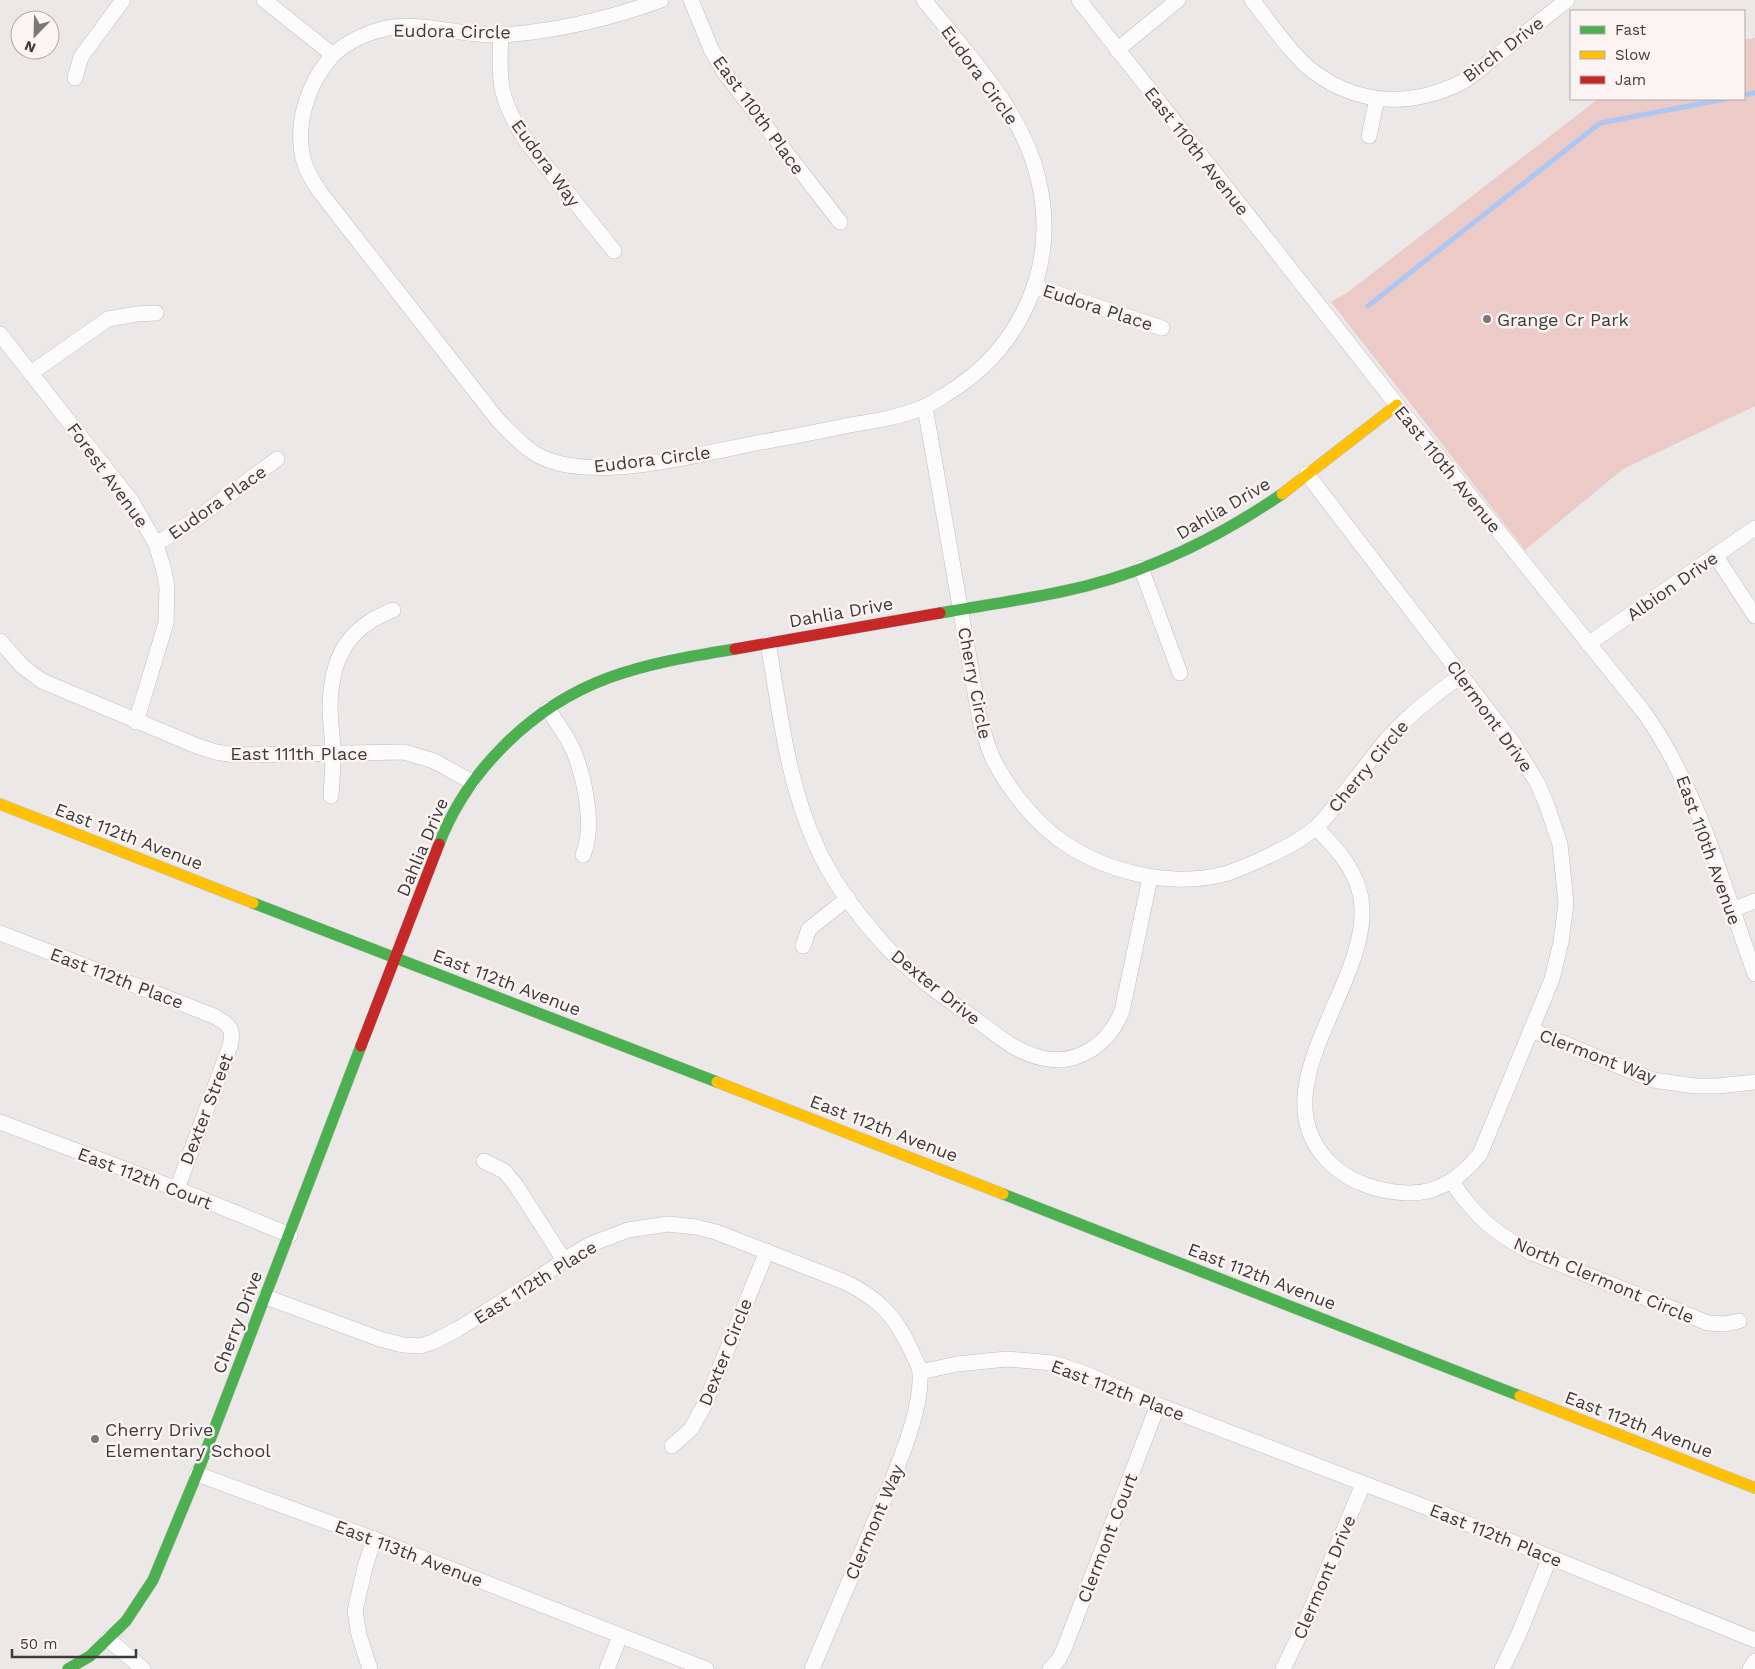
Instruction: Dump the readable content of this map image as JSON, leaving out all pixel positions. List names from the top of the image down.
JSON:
{
  "streets": {
    "street": [
      "Eudora Circle",
      "Birch Drive",
      "East 110th Place",
      "East 110th Avenue",
      "Eudora Way",
      "Eudora Place",
      "Forest Avenue",
      "Dahlia Drive",
      "Albion Drive",
      "Cherry Circle",
      "Clermont Drive",
      "East 111th Place",
      "East 112th Avenue",
      "East 112th Place",
      "Dexter Drive",
      "Clermont Way",
      "Dexter Street",
      "East 112th Court",
      "North Clermont Circle",
      "Cherry Drive",
      "Dexter Circle",
      "Clermont Court",
      "East 113th Avenue"
    ]
  },
  "crossings": [
    ["Eudora Circle", "Eudora Way"],
    ["Eudora Circle", "Eudora Place"],
    ["Eudora Circle", "Cherry Circle"],
    ["East 110th Avenue", "Dahlia Drive"],
    ["East 110th Avenue", "Albion Drive"],
    ["Eudora Place", "Forest Avenue"],
    ["Forest Avenue", "East 111th Place"],
    ["Dahlia Drive", "Cherry Circle"],
    ["Dahlia Drive", "Clermont Drive"],
    ["Dahlia Drive", "East 111th Place"],
    ["Dahlia Drive", "East 112th Avenue"],
    ["Dahlia Drive", "Dexter Drive"],
    ["Dahlia Drive", "Cherry Drive"],
    ["Cherry Circle", "Clermont Drive"],
    ["Cherry Circle", "Dexter Drive"],
    ["Clermont Drive", "East 112th Place"],
    ["Clermont Drive", "Clermont Way"],
    ["Clermont Drive", "North Clermont Circle"],
    ["East 112th Avenue", "Cherry Drive"],
    ["East 112th Place", "Clermont Way"],
    ["East 112th Place", "Dexter Street"],
    ["East 112th Place", "Cherry Drive"],
    ["East 112th Place", "Dexter Circle"],
    ["East 112th Place", "Clermont Court"],
    ["Dexter Street", "East 112th Court"],
    ["East 112th Court", "Cherry Drive"],
    ["Cherry Drive", "East 113th Avenue"]
  ],
  "places": ["Grange Cr Park", "Cherry Drive Elementary School"],
  "legend": ["Fast", "Slow", "Jam"],
  "scale_bar": "50 m",
  "north": "bottom left"
}
